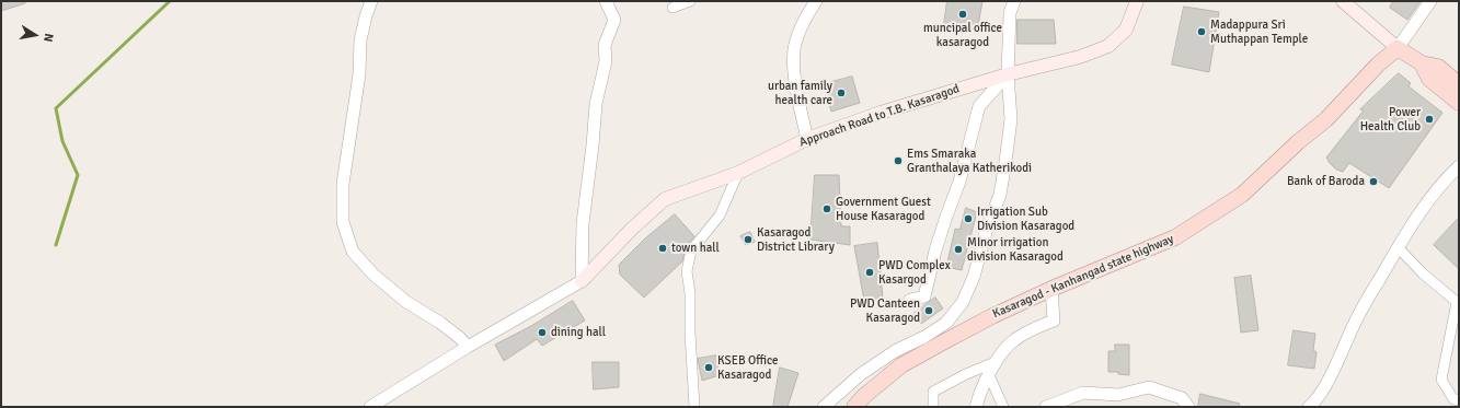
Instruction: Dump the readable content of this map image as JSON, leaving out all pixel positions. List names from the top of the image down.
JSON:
{
  "streets": {
    "main road": ["Approach Road to T.B. Kasaragod", "Kasaragod - Kanhangad state highway"]
  },
  "places": [
    "muncipal office kasaragod",
    "Madappura Sri Muthappan Temple",
    "urban family health care",
    "Power Health Club",
    "Ems Smaraka Granthalaya Katherikodi",
    "Bank of Baroda",
    "Government Guest House Kasaragod",
    "Irrigation Sub Division Kasaragod",
    "Kasaragod District Library",
    "town hall",
    "MInor irrigation division Kasaragod",
    "PWD Complex Kasargod",
    "PWD Canteen Kasaragod",
    "dining hall",
    "KSEB Office Kasaragod"
  ],
  "north": "right"
}
